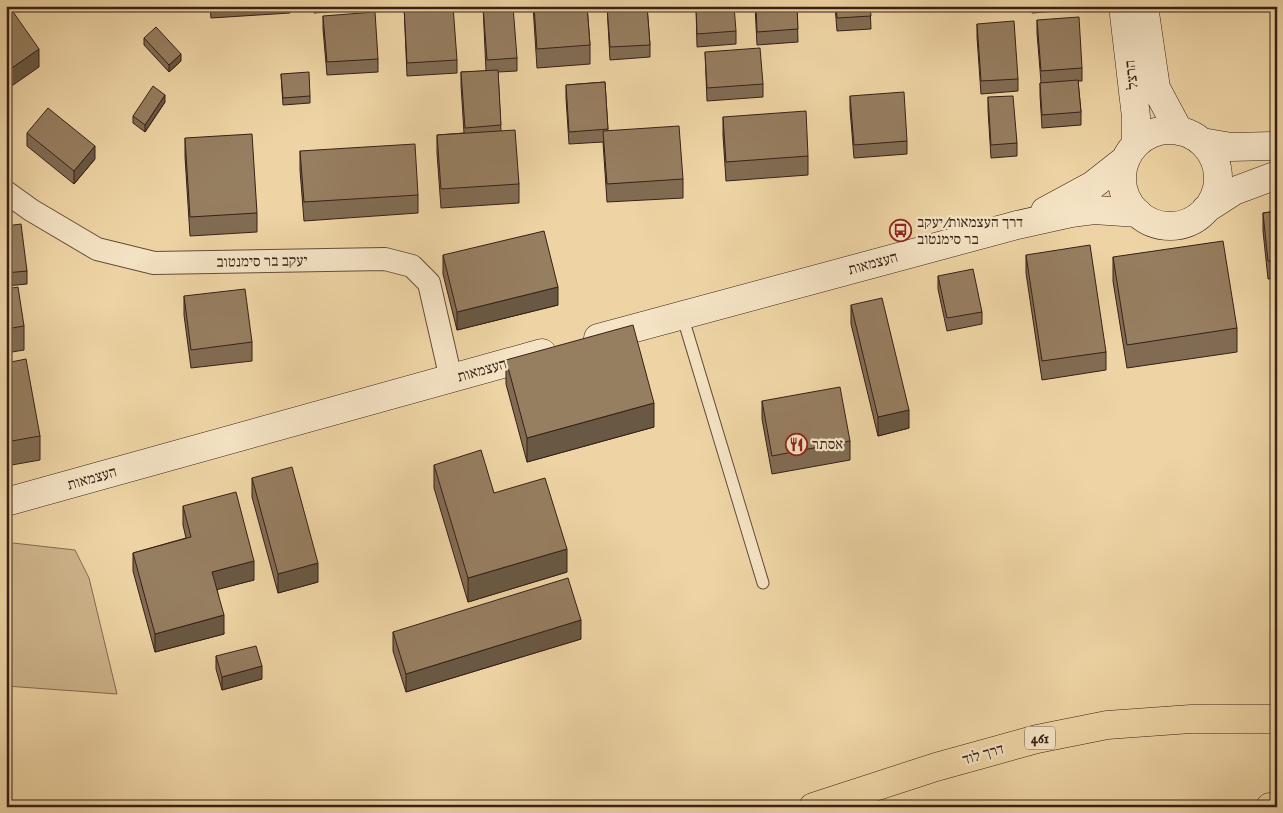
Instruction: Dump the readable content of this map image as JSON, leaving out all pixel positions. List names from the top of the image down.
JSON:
{
  "streets": {
    "main road": ["461", "דרך לוד"],
    "street": ["הרצל", "יעקב בר סימנטוב", "העצמאות"]
  },
  "crossings": [
    ["הרצל", "העצמאות"],
    ["יעקב בר סימנטוב", "העצמאות"]
  ],
  "places": {
    "bus stop": ["דרך העצמאות/יעקב בר סימנטוב"],
    "restaurant": ["אסתר"]
  }
}
